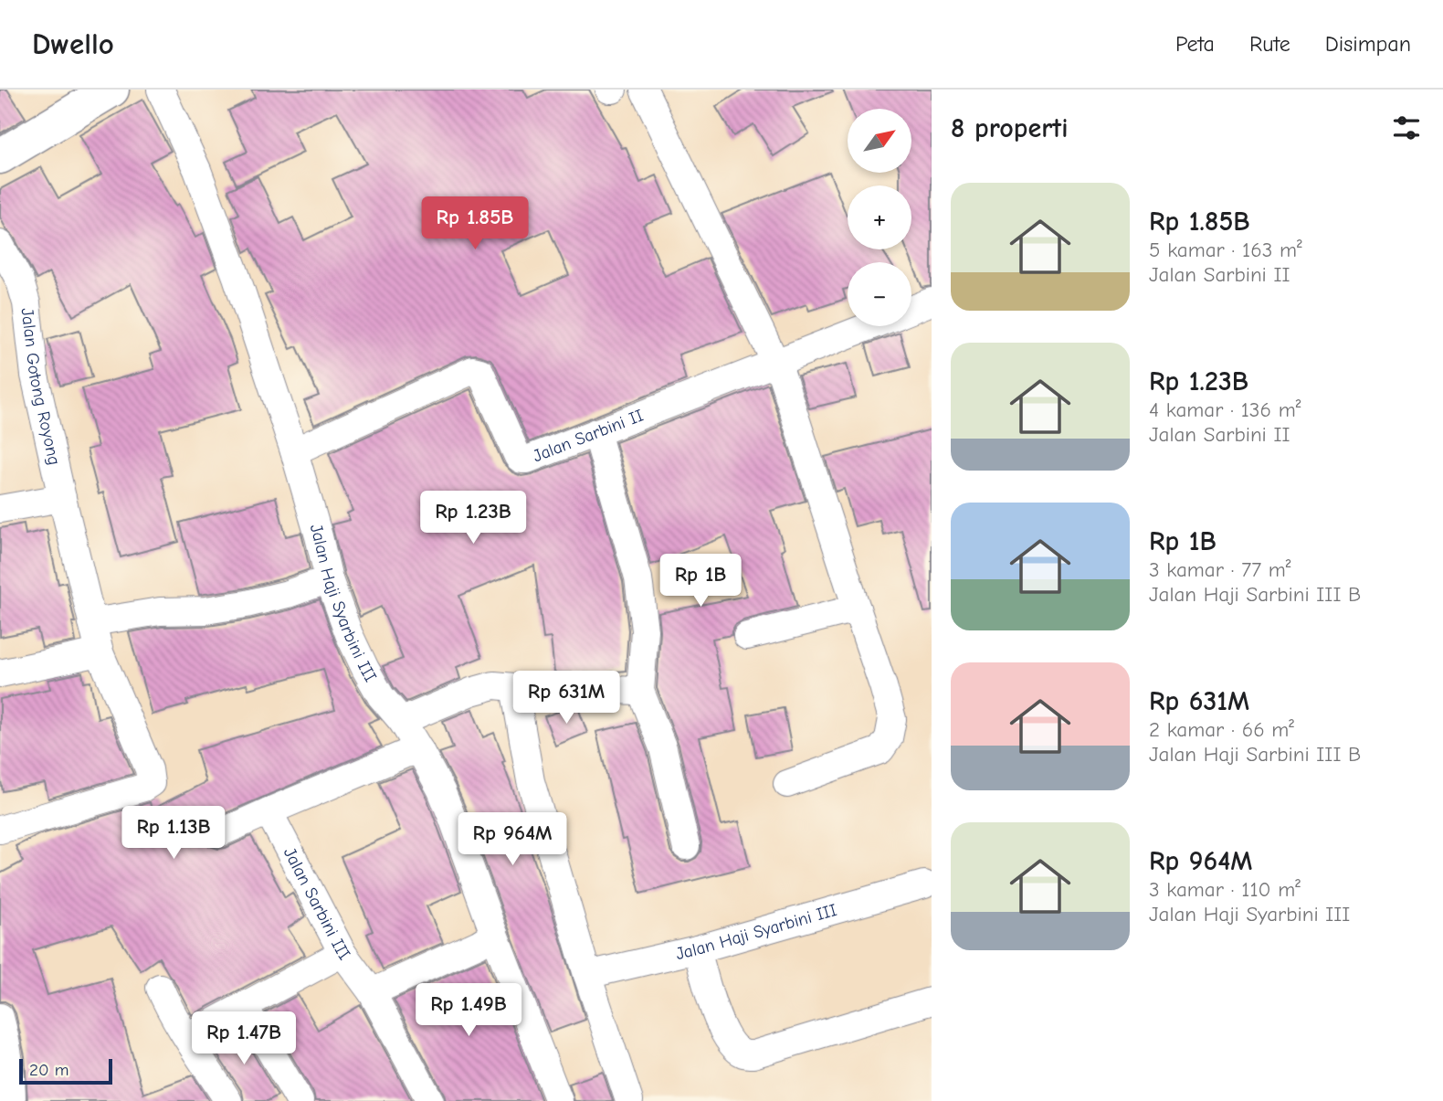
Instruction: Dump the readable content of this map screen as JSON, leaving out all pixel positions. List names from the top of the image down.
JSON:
{
  "streets": {
    "street": [
      "Jalan Gotong Royong",
      "Jalan Sarbini II",
      "Jalan Haji Syarbini III",
      "Jalan Sarbini III"
    ]
  },
  "crossings": [
    ["Jalan Sarbini II", "Jalan Haji Syarbini III"]
  ],
  "scale_bar": "20 m",
  "north": "top right",
  "page": {
    "header": "Dwello",
    "nav": ["Peta", "Rute", "Disimpan"],
    "heading": "8 properti",
    "map_buttons": ["+", "−"],
    "list": [
      {
        "name": "Rp 1.85B",
        "note": "5 kamar · 163 m² · Jalan Sarbini II"
      },
      {
        "name": "Rp 1.23B",
        "note": "4 kamar · 136 m² · Jalan Sarbini II"
      },
      {
        "name": "Rp 1B",
        "note": "3 kamar · 77 m² · Jalan Haji Sarbini III B"
      },
      {
        "name": "Rp 631M",
        "note": "2 kamar · 66 m² · Jalan Haji Sarbini III B"
      },
      {
        "name": "Rp 964M",
        "note": "3 kamar · 110 m² · Jalan Haji Syarbini III"
      }
    ],
    "price": [
      "Rp 1.85B",
      "Rp 1.23B",
      "Rp 1B",
      "Rp 631M",
      "Rp 1.13B",
      "Rp 964M",
      "Rp 1.49B",
      "Rp 1.47B"
    ],
    "scale": "20 m"
  }
}
